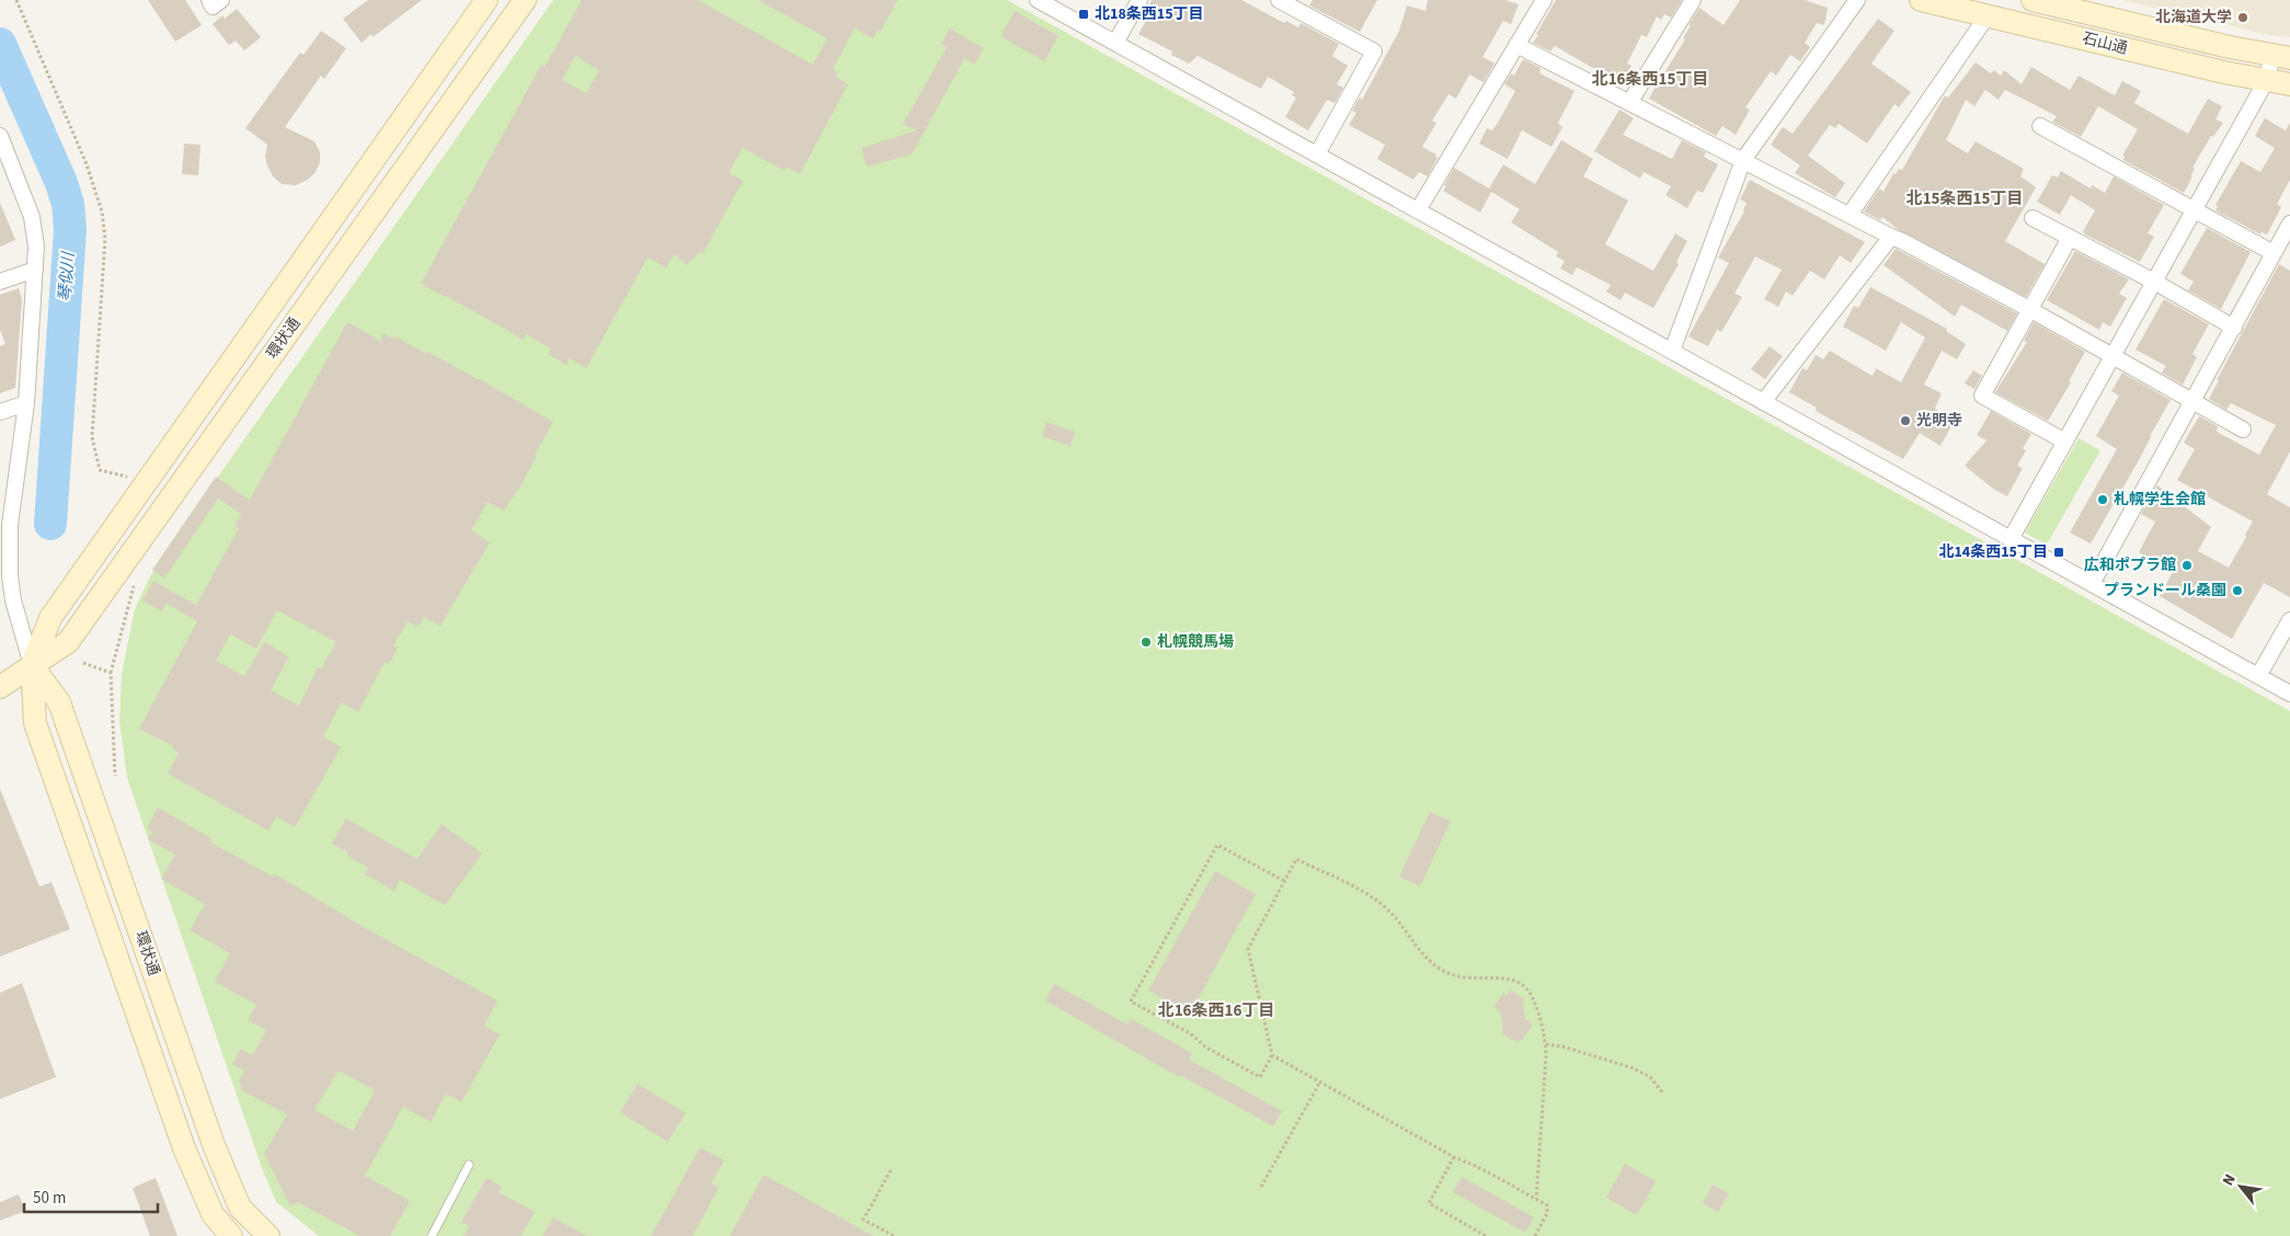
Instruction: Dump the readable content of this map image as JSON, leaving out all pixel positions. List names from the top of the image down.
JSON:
{
  "streets": {
    "main road": ["石山通", "環状通"]
  },
  "districts": ["北16条西15丁目", "北15条西15丁目", "北16条西16丁目"],
  "water": ["琴似川"],
  "places": {
    "transit": ["北18条西15丁目", "北14条西15丁目"],
    "other": [
      "北海道大学",
      "光明寺",
      "札幌学生会館",
      "広和ポプラ館",
      "プランドール桑園",
      "札幌競馬場"
    ]
  },
  "scale_bar": "50 m",
  "north": "top left"
}
